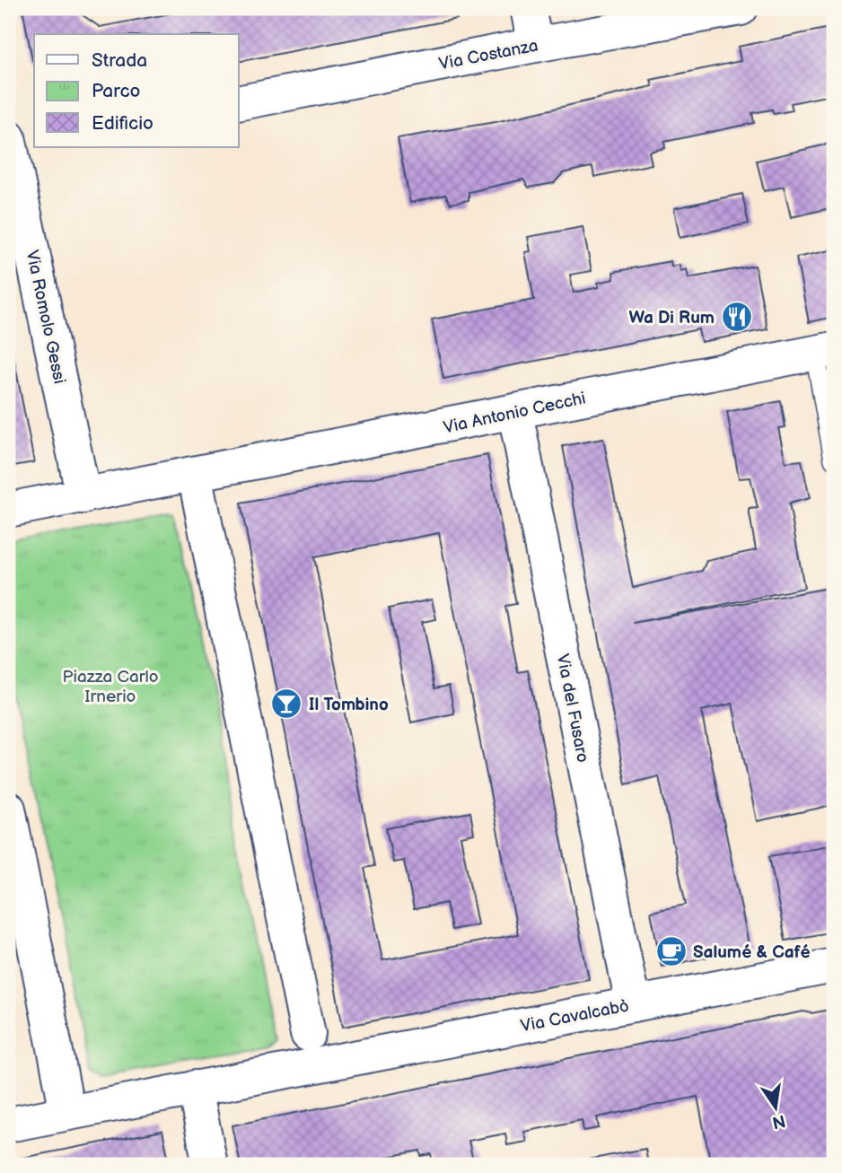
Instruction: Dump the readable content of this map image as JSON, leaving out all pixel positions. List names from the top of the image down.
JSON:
{
  "streets": {
    "street": [
      "Via Costanza",
      "Via Romolo Gessi",
      "Via Antonio Cecchi",
      "Via del Fusaro",
      "Via Cavalcabò"
    ]
  },
  "crossings": [
    ["Via Antonio Cecchi", "Via del Fusaro"],
    ["Via del Fusaro", "Via Cavalcabò"]
  ],
  "parks": ["Piazza Carlo Irnerio"],
  "places": {
    "restaurant": ["Wa Di Rum"],
    "bar": ["Il Tombino"],
    "cafe": ["Salumé & Café"]
  },
  "legend": ["Strada", "Parco", "Edificio"],
  "north": "bottom"
}
